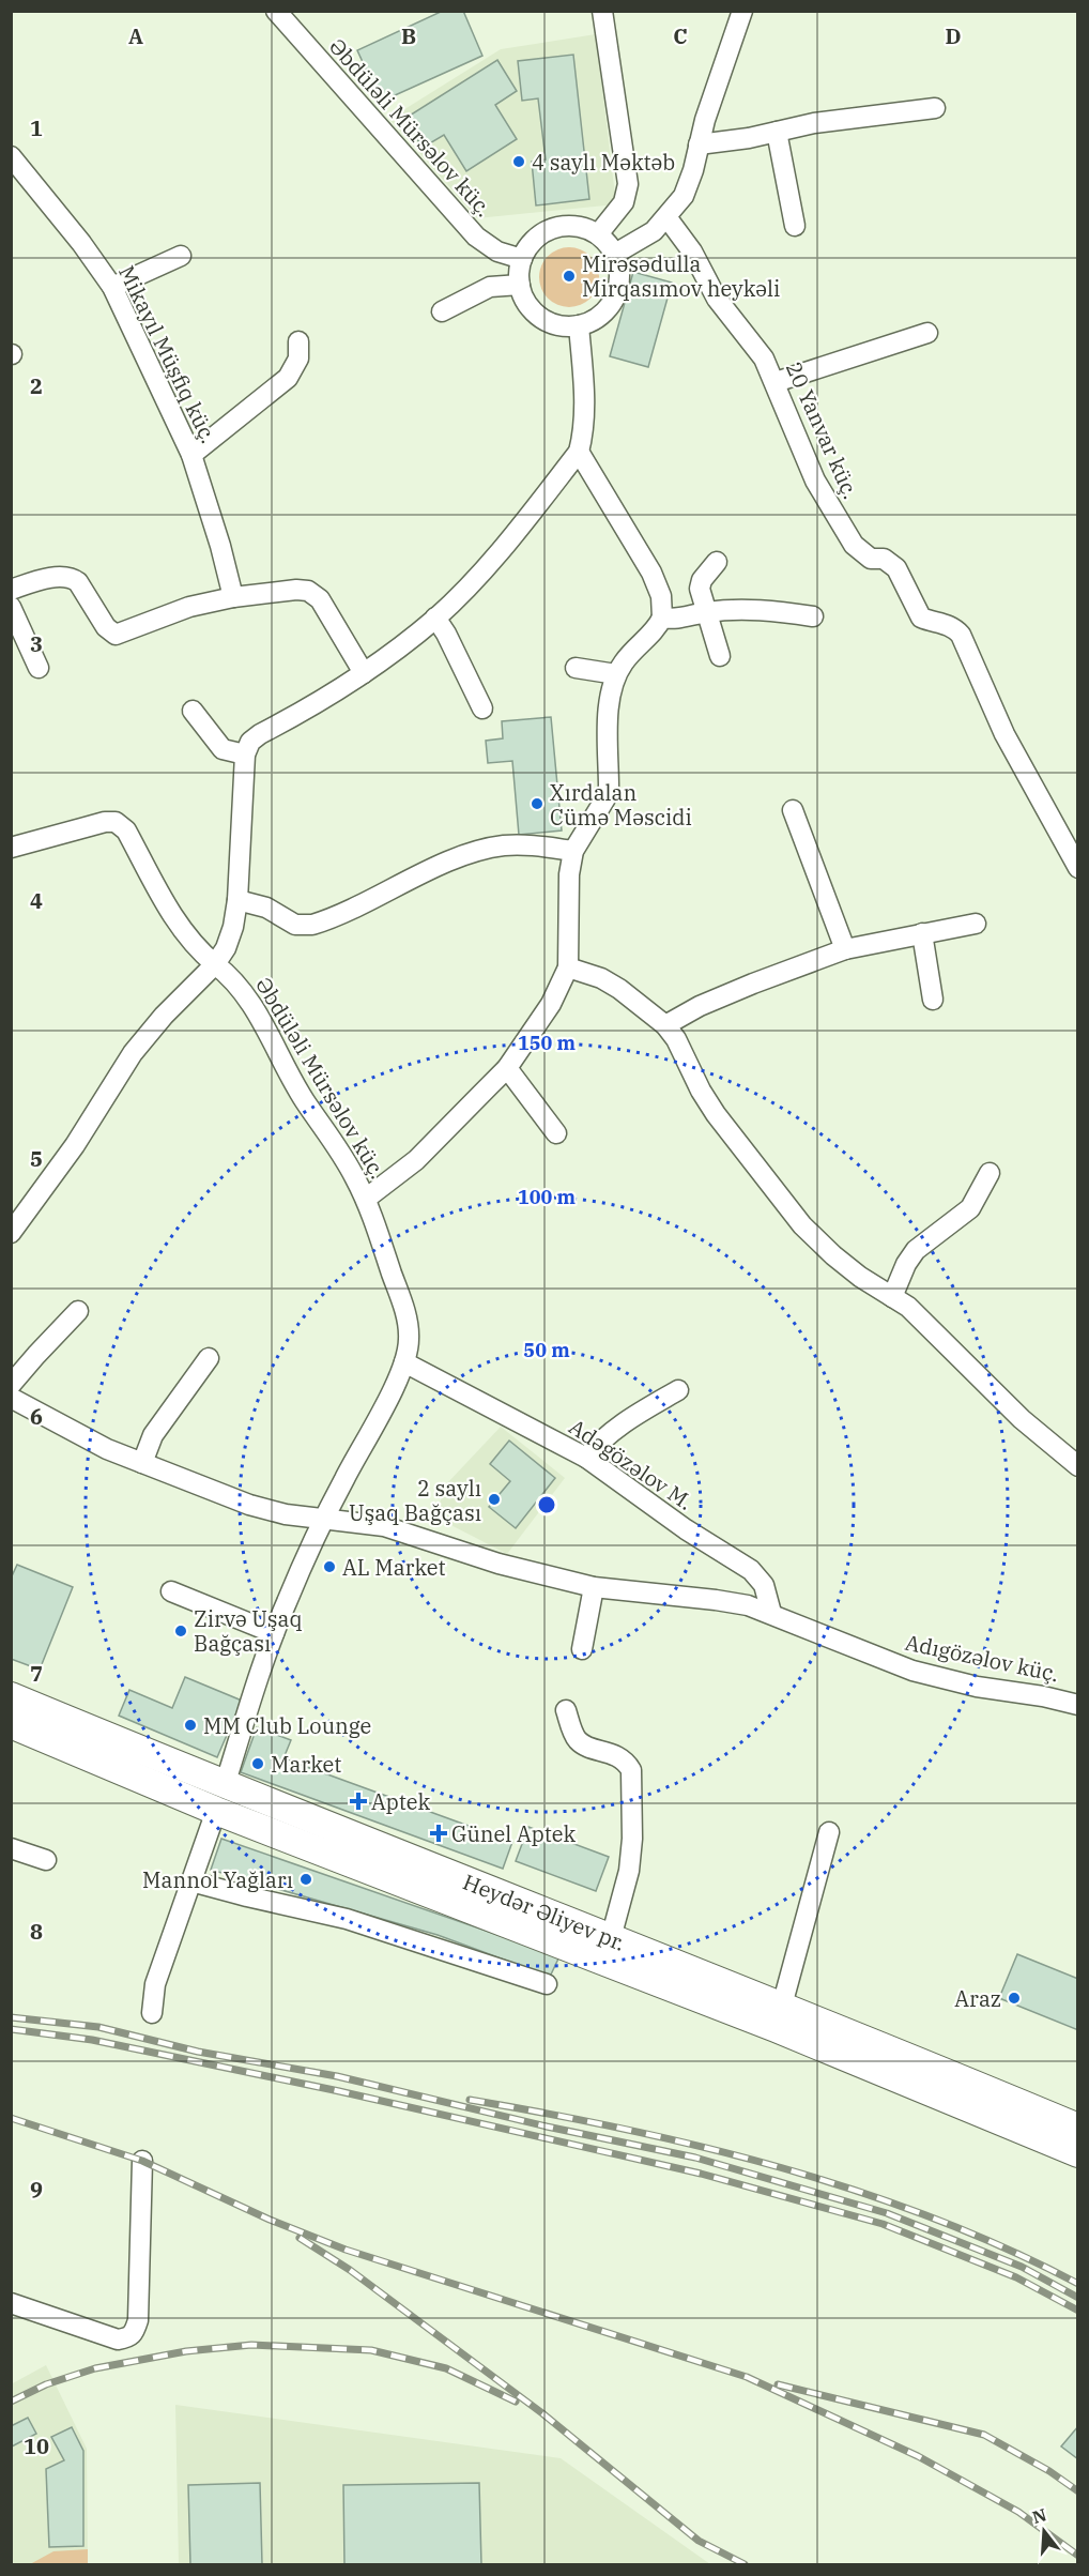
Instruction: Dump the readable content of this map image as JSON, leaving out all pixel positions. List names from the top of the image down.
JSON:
{
  "streets": {
    "main road": ["Heydər Əliyev pr."],
    "street": [
      "Əbdüləli Mürsəlov küç.",
      "Mikayıl Müşfiq küç.",
      "20 Yanvar küç.",
      "Adəgözəlov M.",
      "Adıgözəlov küç."
    ]
  },
  "crossings": [
    ["Əbdüləli Mürsəlov küç.", "Adəgözəlov M."],
    ["Əbdüləli Mürsəlov küç.", "Adıgözəlov küç."],
    ["Əbdüləli Mürsəlov küç.", "Heydər Əliyev pr."],
    ["Adəgözəlov M.", "Adıgözəlov küç."]
  ],
  "places": {
    "other": [
      "4 saylı Məktəb",
      "Mirəsədulla Mirqasımov heykəli",
      "Xırdalan Cümə Məscidi",
      "2 saylı Uşaq Bağçası",
      "AL Market",
      "Zirvə Uşaq Bağçası",
      "MM Club Lounge",
      "Market",
      "Mannol Yağları",
      "Araz"
    ],
    "health": ["Aptek", "Günel Aptek"]
  },
  "north": "top",
  "grid": {
    "columns": [
      "A",
      "B",
      "C",
      "D"
    ],
    "rows": [
      "1",
      "2",
      "3",
      "4",
      "5",
      "6",
      "7",
      "8",
      "9",
      "10"
    ]
  },
  "rings": ["150 m", "100 m", "50 m"]
}
